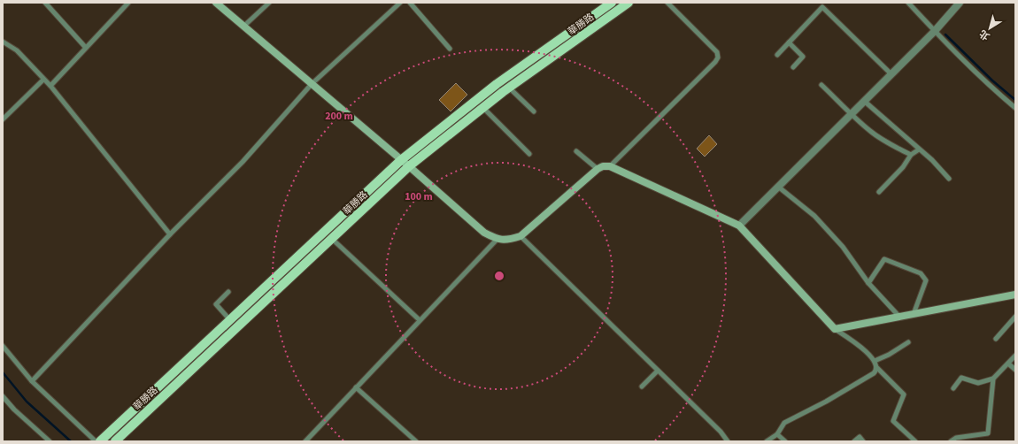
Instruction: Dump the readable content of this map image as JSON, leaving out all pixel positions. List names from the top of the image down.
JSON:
{
  "streets": {
    "main road": ["華勝路"]
  },
  "north": "bottom left",
  "rings": ["200 m", "100 m"]
}
